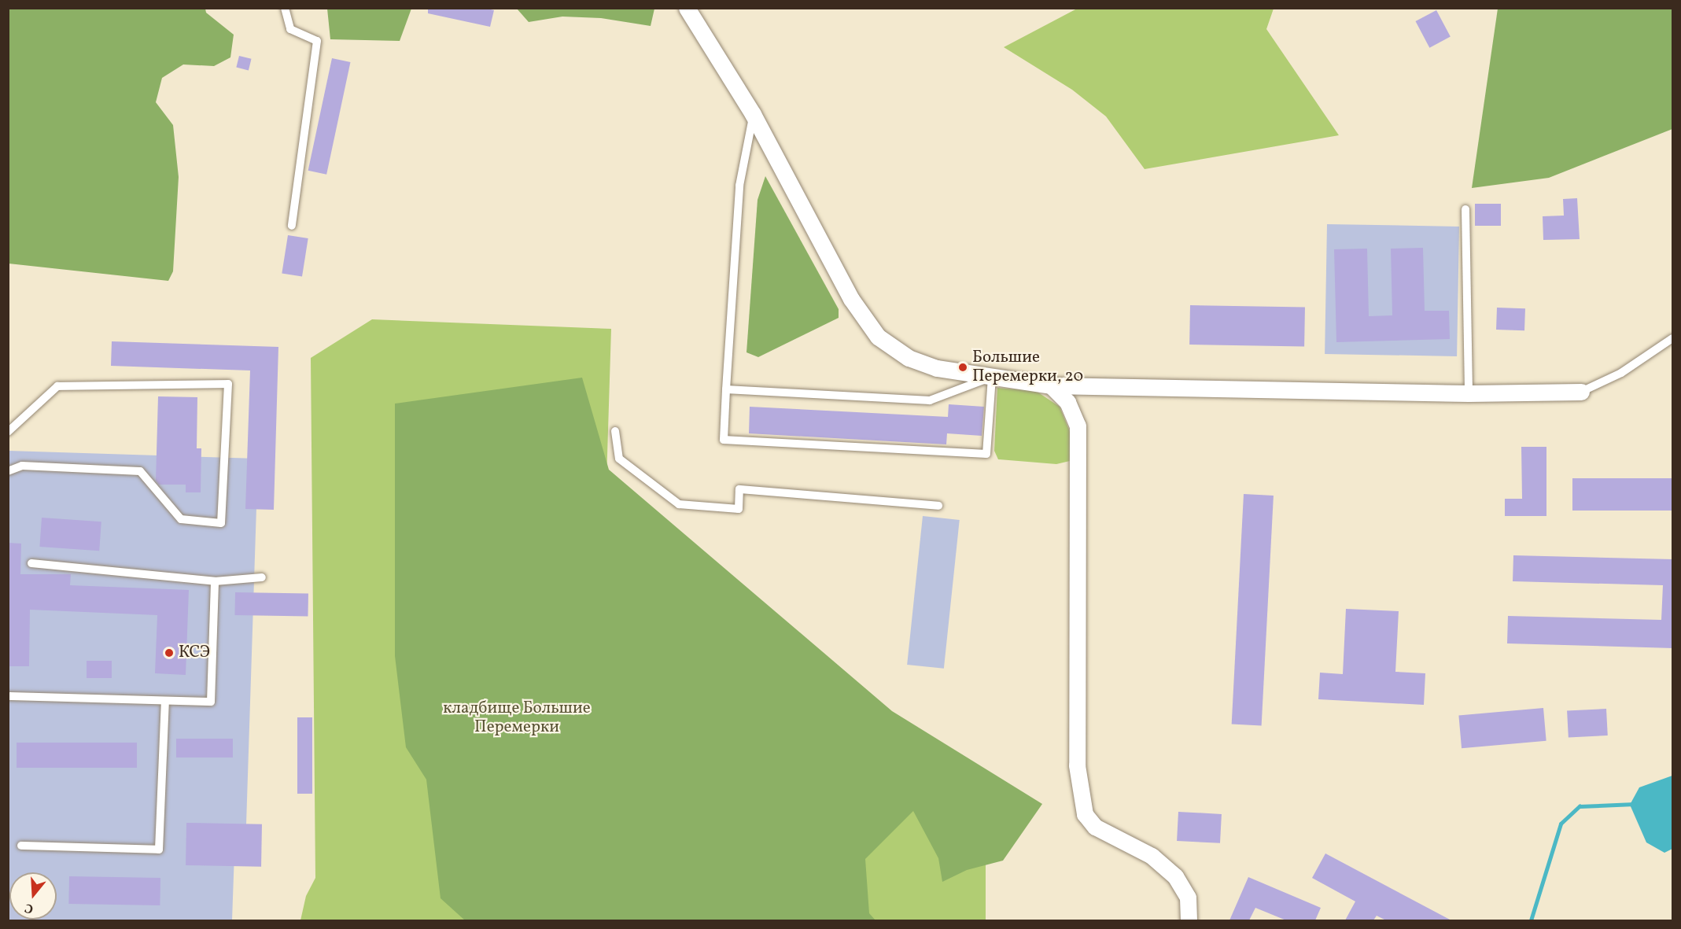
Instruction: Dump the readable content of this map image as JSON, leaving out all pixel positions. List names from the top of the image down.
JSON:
{
  "parks": ["кладбище Большие Перемерки"],
  "places": ["Большие Перемерки, 20", "КСЭ"],
  "north": "bottom"
}
